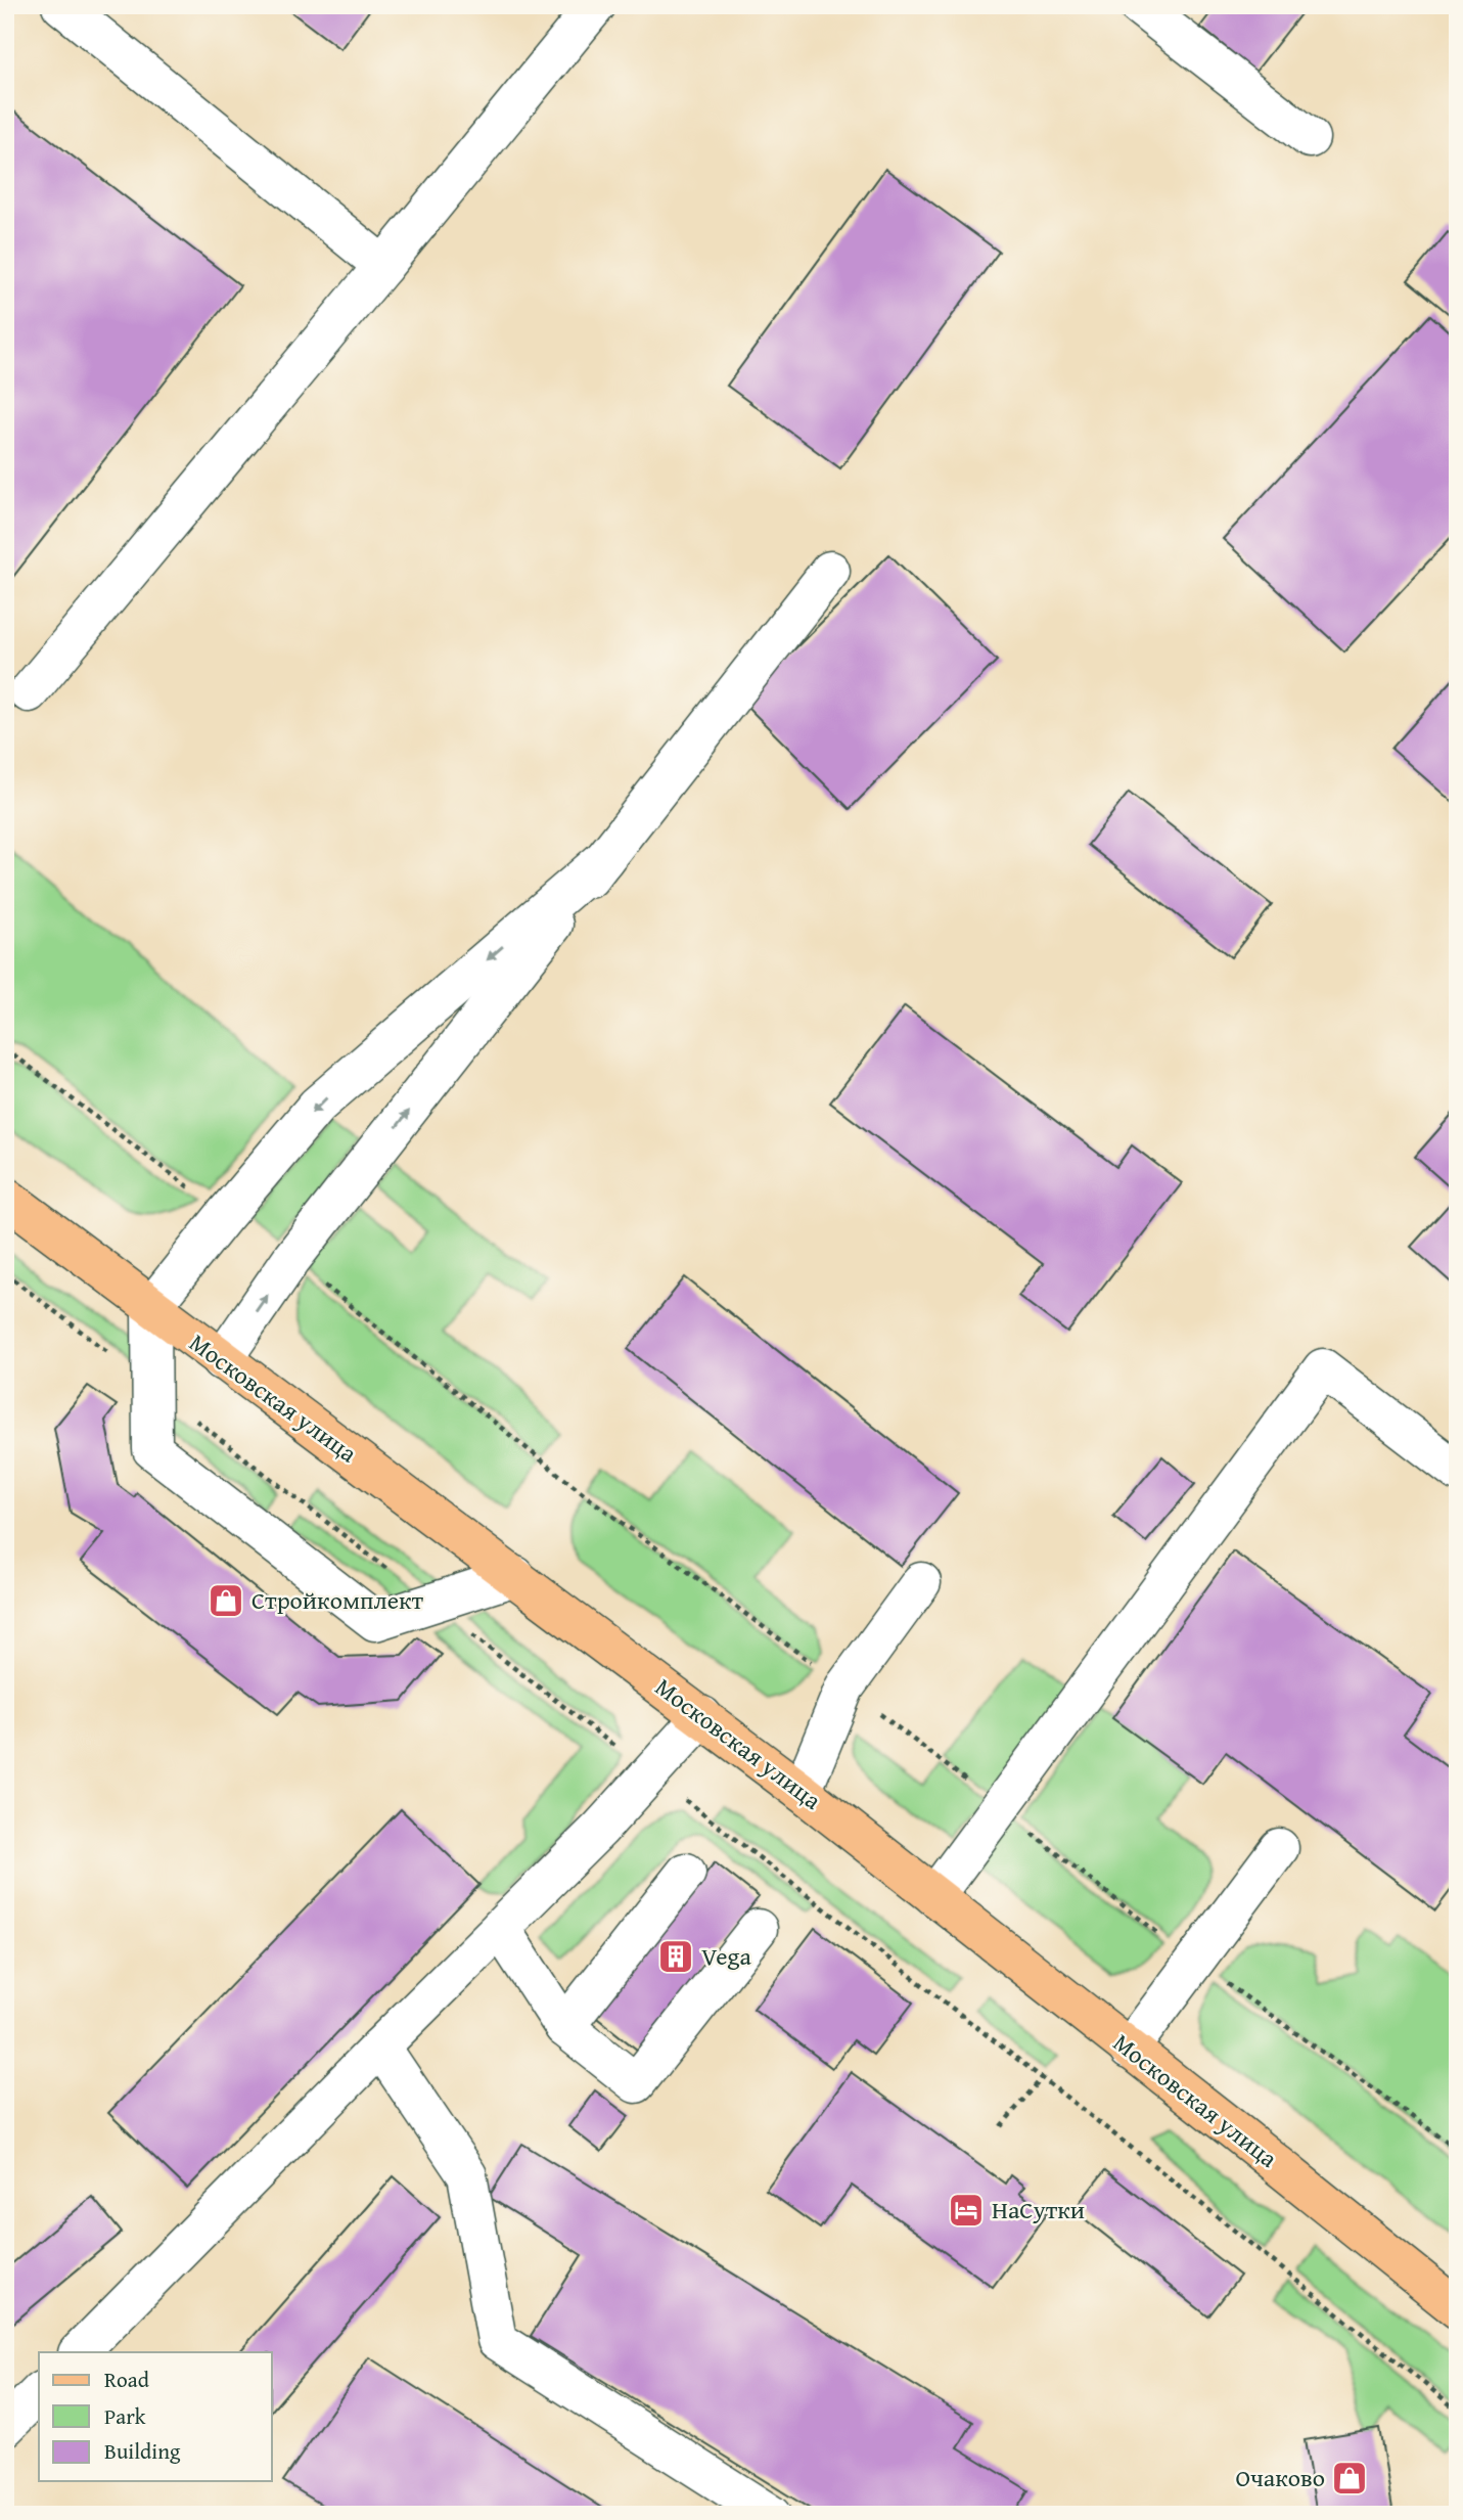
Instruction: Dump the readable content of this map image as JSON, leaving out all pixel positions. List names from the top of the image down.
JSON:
{
  "streets": {
    "main road": ["Московская улица"]
  },
  "places": {
    "shop": ["Стройкомплект", "Очаково"],
    "building": ["Vega"],
    "hotel": ["НаСутки"]
  },
  "legend": ["Road", "Park", "Building"]
}
